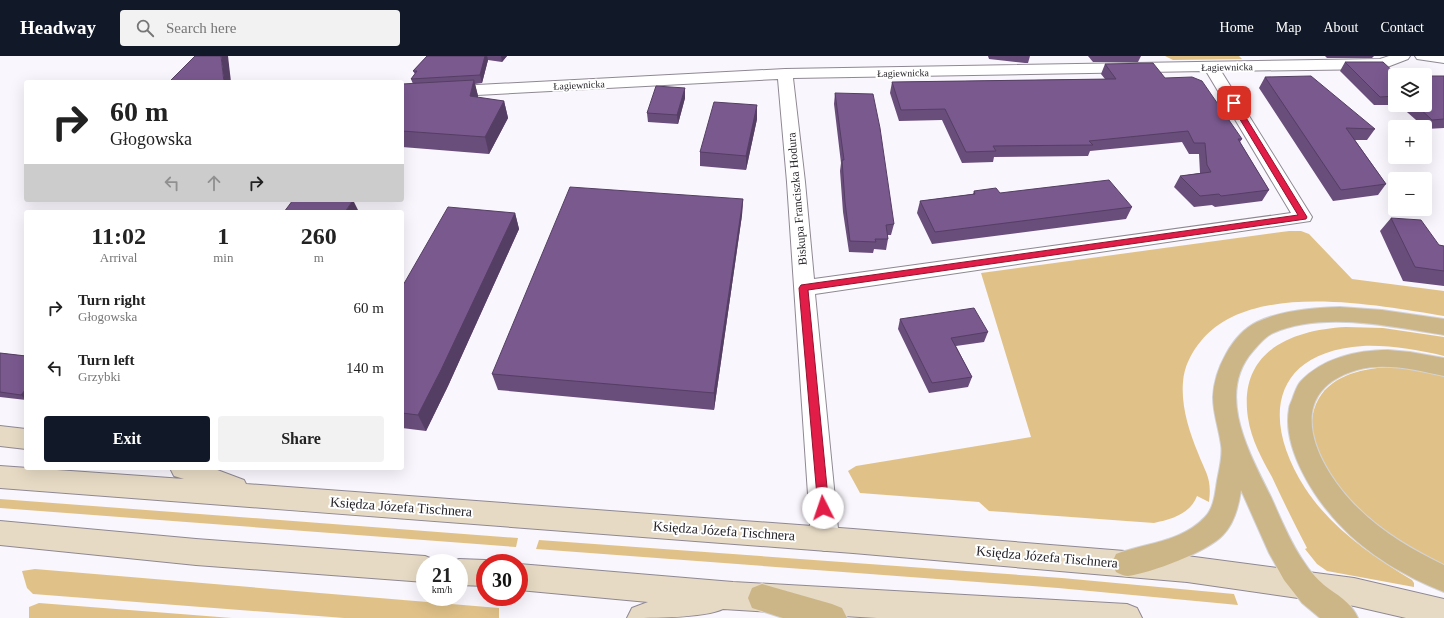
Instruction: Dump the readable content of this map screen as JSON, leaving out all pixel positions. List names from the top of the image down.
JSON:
{
  "streets": {
    "main road": ["Księdza Józefa Tischnera"],
    "street": ["Łagiewnicka", "Biskupa Franciszka Hodura"]
  },
  "crossings": [
    ["Łagiewnicka", "Biskupa Franciszka Hodura"],
    ["Biskupa Franciszka Hodura", "Księdza Józefa Tischnera"]
  ],
  "page": {
    "header": "Headway",
    "search": "Search here",
    "nav": [
      "Home",
      "Map",
      "About",
      "Contact"
    ],
    "map_buttons": ["+", "−"],
    "turn": ["60 m", "Głogowska"],
    "eta": [
      "11:02",
      "Arrival",
      "1",
      "min",
      "260",
      "m"
    ],
    "list": [
      {
        "name": "Turn right",
        "note": "Głogowska",
        "value": "60 m"
      },
      {
        "name": "Turn left",
        "note": "Grzybki",
        "value": "140 m"
      }
    ],
    "buttons": ["Exit", "Share"],
    "speed": "21 km/h",
    "limit": "30"
  }
}
